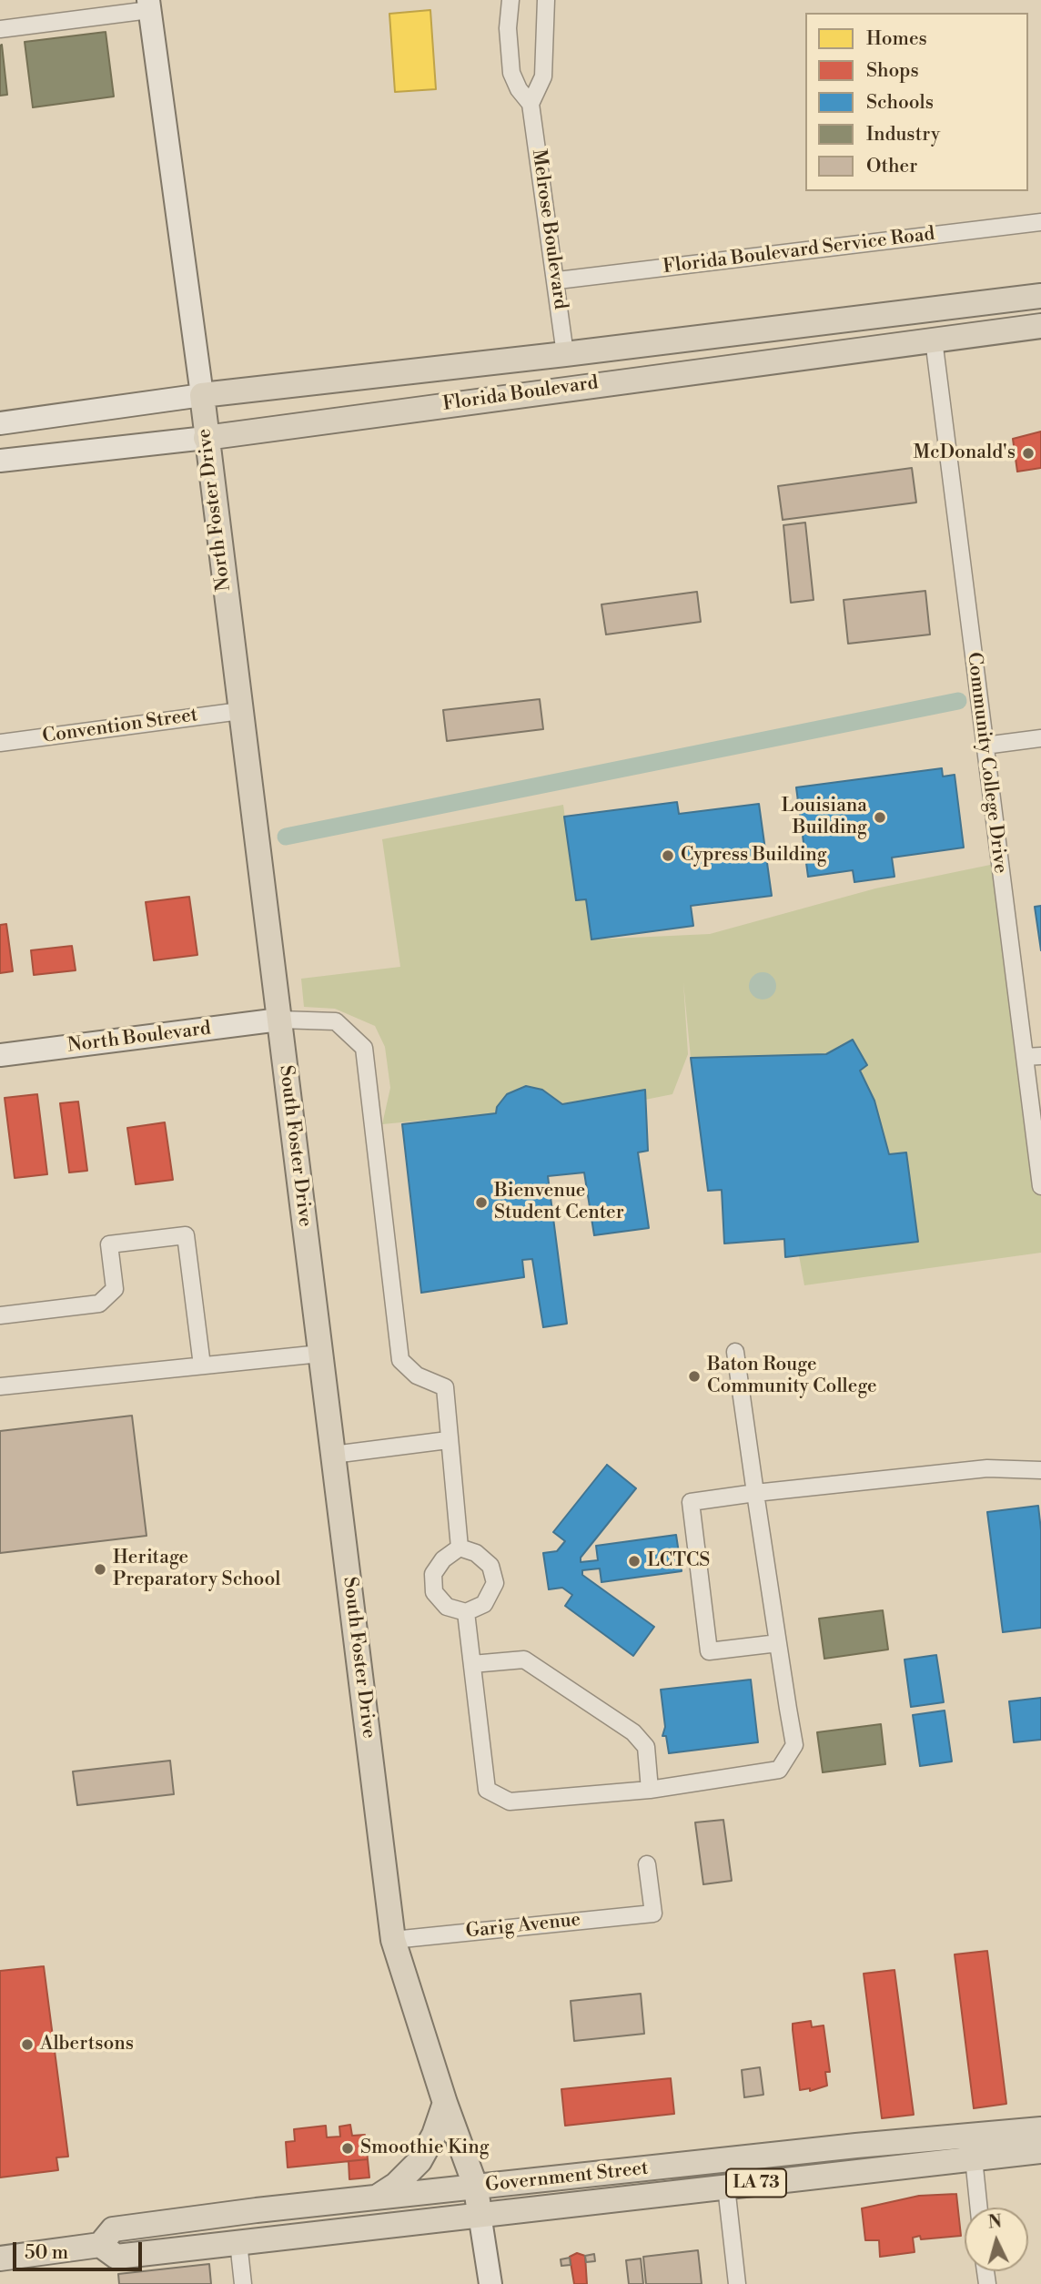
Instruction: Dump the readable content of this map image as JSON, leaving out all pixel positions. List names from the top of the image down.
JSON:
{
  "streets": {
    "main road": [
      "Florida Boulevard",
      "North Foster Drive",
      "North Boulevard",
      "South Foster Drive",
      "Government Street",
      "LA 73"
    ],
    "street": [
      "Melrose Boulevard",
      "Florida Boulevard Service Road",
      "Convention Street",
      "Community College Drive",
      "Garig Avenue"
    ]
  },
  "crossings": [
    ["Melrose Boulevard", "Florida Boulevard Service Road"],
    ["Melrose Boulevard", "Florida Boulevard"],
    ["Florida Boulevard", "North Foster Drive"],
    ["Florida Boulevard", "Community College Drive"],
    ["North Foster Drive", "Convention Street"],
    ["North Foster Drive", "North Boulevard"],
    ["North Foster Drive", "South Foster Drive"],
    ["North Boulevard", "South Foster Drive"],
    ["South Foster Drive", "Garig Avenue"],
    ["South Foster Drive", "Government Street"]
  ],
  "places": [
    "McDonald's",
    "Louisiana Building",
    "Cypress Building",
    "Bienvenue Student Center",
    "Baton Rouge Community College",
    "LCTCS",
    "Heritage Preparatory School",
    "Albertsons",
    "Smoothie King"
  ],
  "legend": [
    "Homes",
    "Shops",
    "Schools",
    "Industry",
    "Other"
  ],
  "scale_bar": "50 m",
  "north": "top"
}
